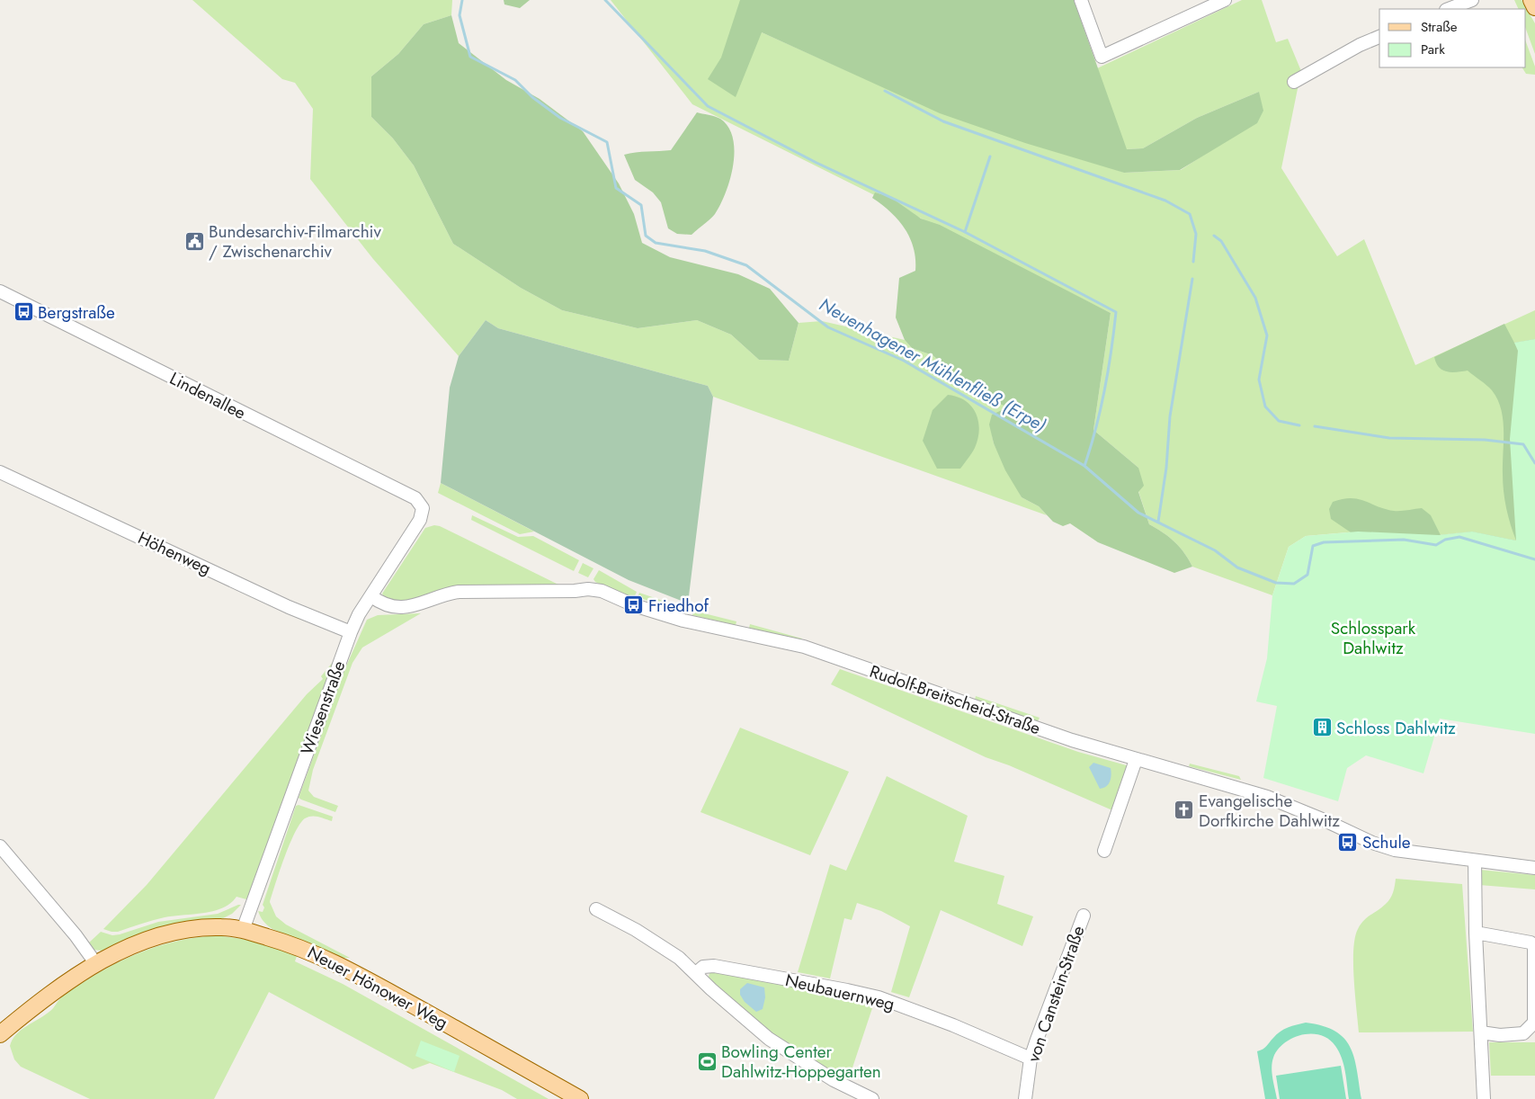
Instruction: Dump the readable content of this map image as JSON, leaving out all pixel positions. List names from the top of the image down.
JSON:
{
  "streets": {
    "main road": ["Neuer Hönower Weg"],
    "street": [
      "Lindenallee",
      "Höhenweg",
      "Rudolf-Breitscheid-Straße",
      "Wiesenstraße",
      "Neubauernweg",
      "von Canstein-Straße"
    ]
  },
  "crossings": [
    ["Lindenallee", "Wiesenstraße"],
    ["Höhenweg", "Wiesenstraße"],
    ["Rudolf-Breitscheid-Straße", "Wiesenstraße"],
    ["Wiesenstraße", "Neuer Hönower Weg"],
    ["Neubauernweg", "von Canstein-Straße"]
  ],
  "water": ["Neuenhagener Mühlenfließ (Erpe)"],
  "parks": ["Schlosspark Dahlwitz"],
  "places": {
    "public building": ["Bundesarchiv-Filmarchiv / Zwischenarchiv"],
    "bus stop": ["Bergstraße", "Friedhof", "Schule"],
    "building": ["Schloss Dahlwitz"],
    "church": ["Evangelische Dorfkirche Dahlwitz"],
    "sports": ["Bowling Center Dahlwitz-Hoppegarten"]
  },
  "legend": ["Straße", "Park"]
}
